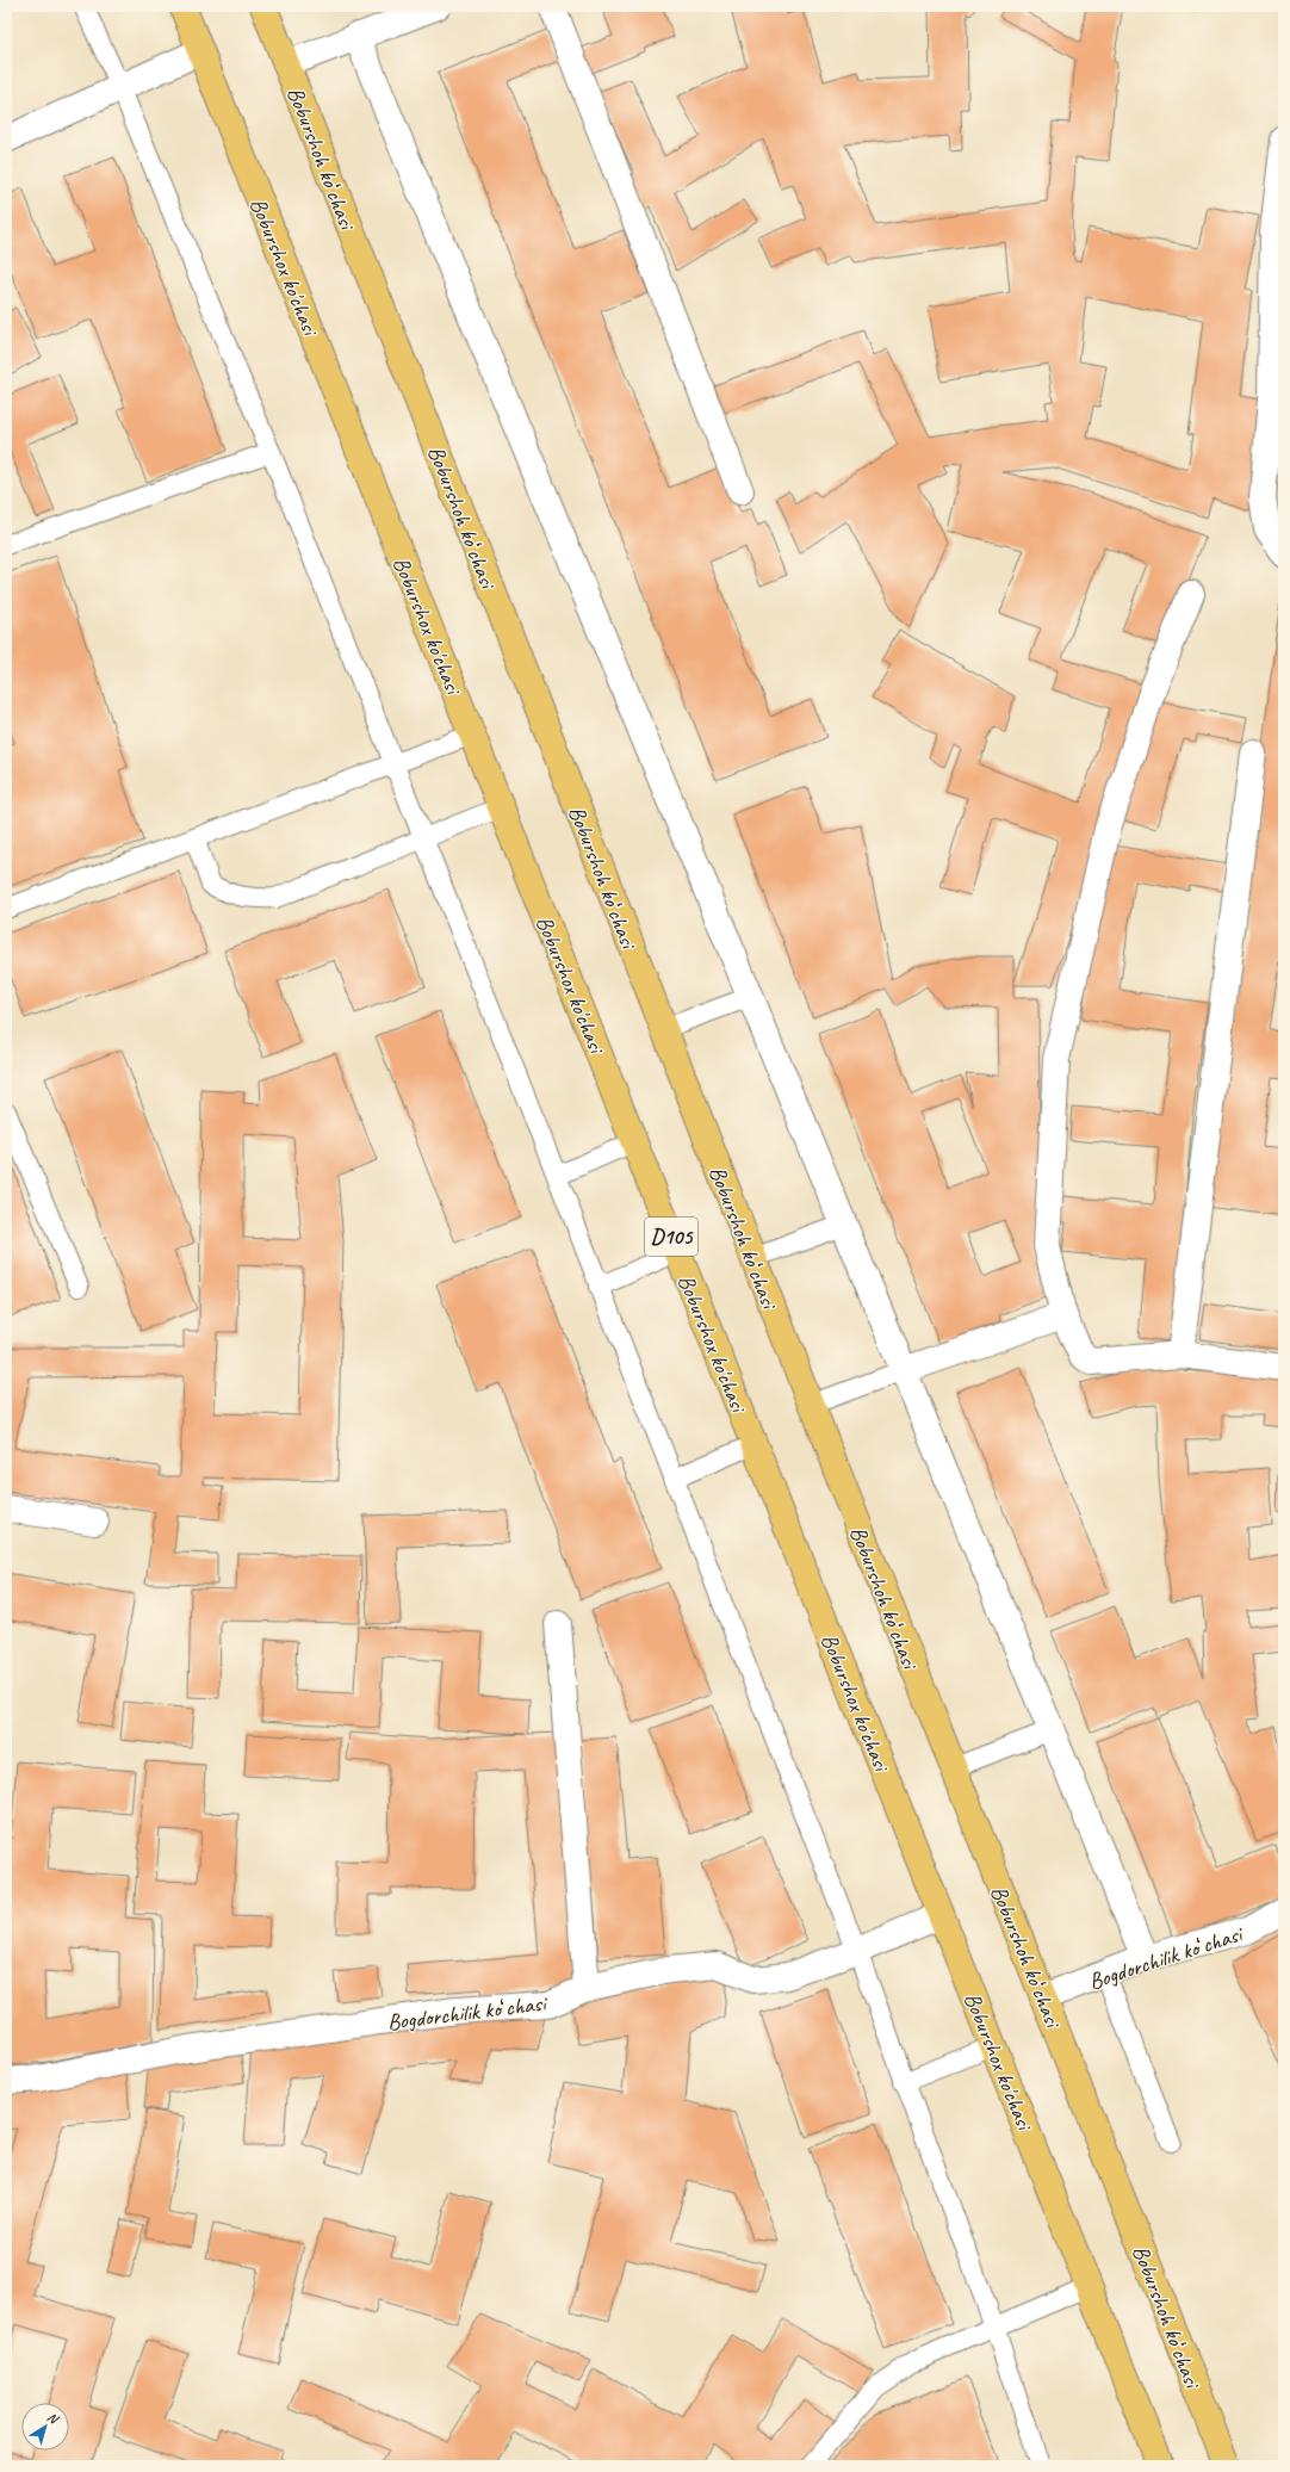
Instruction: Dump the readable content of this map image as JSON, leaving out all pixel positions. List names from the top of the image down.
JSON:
{
  "streets": {
    "main road": ["Boburshoh koʻchasi", "Boburshox ko'chasi", "D105"],
    "street": ["Bogdorchilik koʻchasi"]
  },
  "crossings": [
    ["Boburshoh koʻchasi", "Bogdorchilik koʻchasi"],
    ["Boburshox ko'chasi", "Bogdorchilik koʻchasi"]
  ],
  "north": "top right"
}
